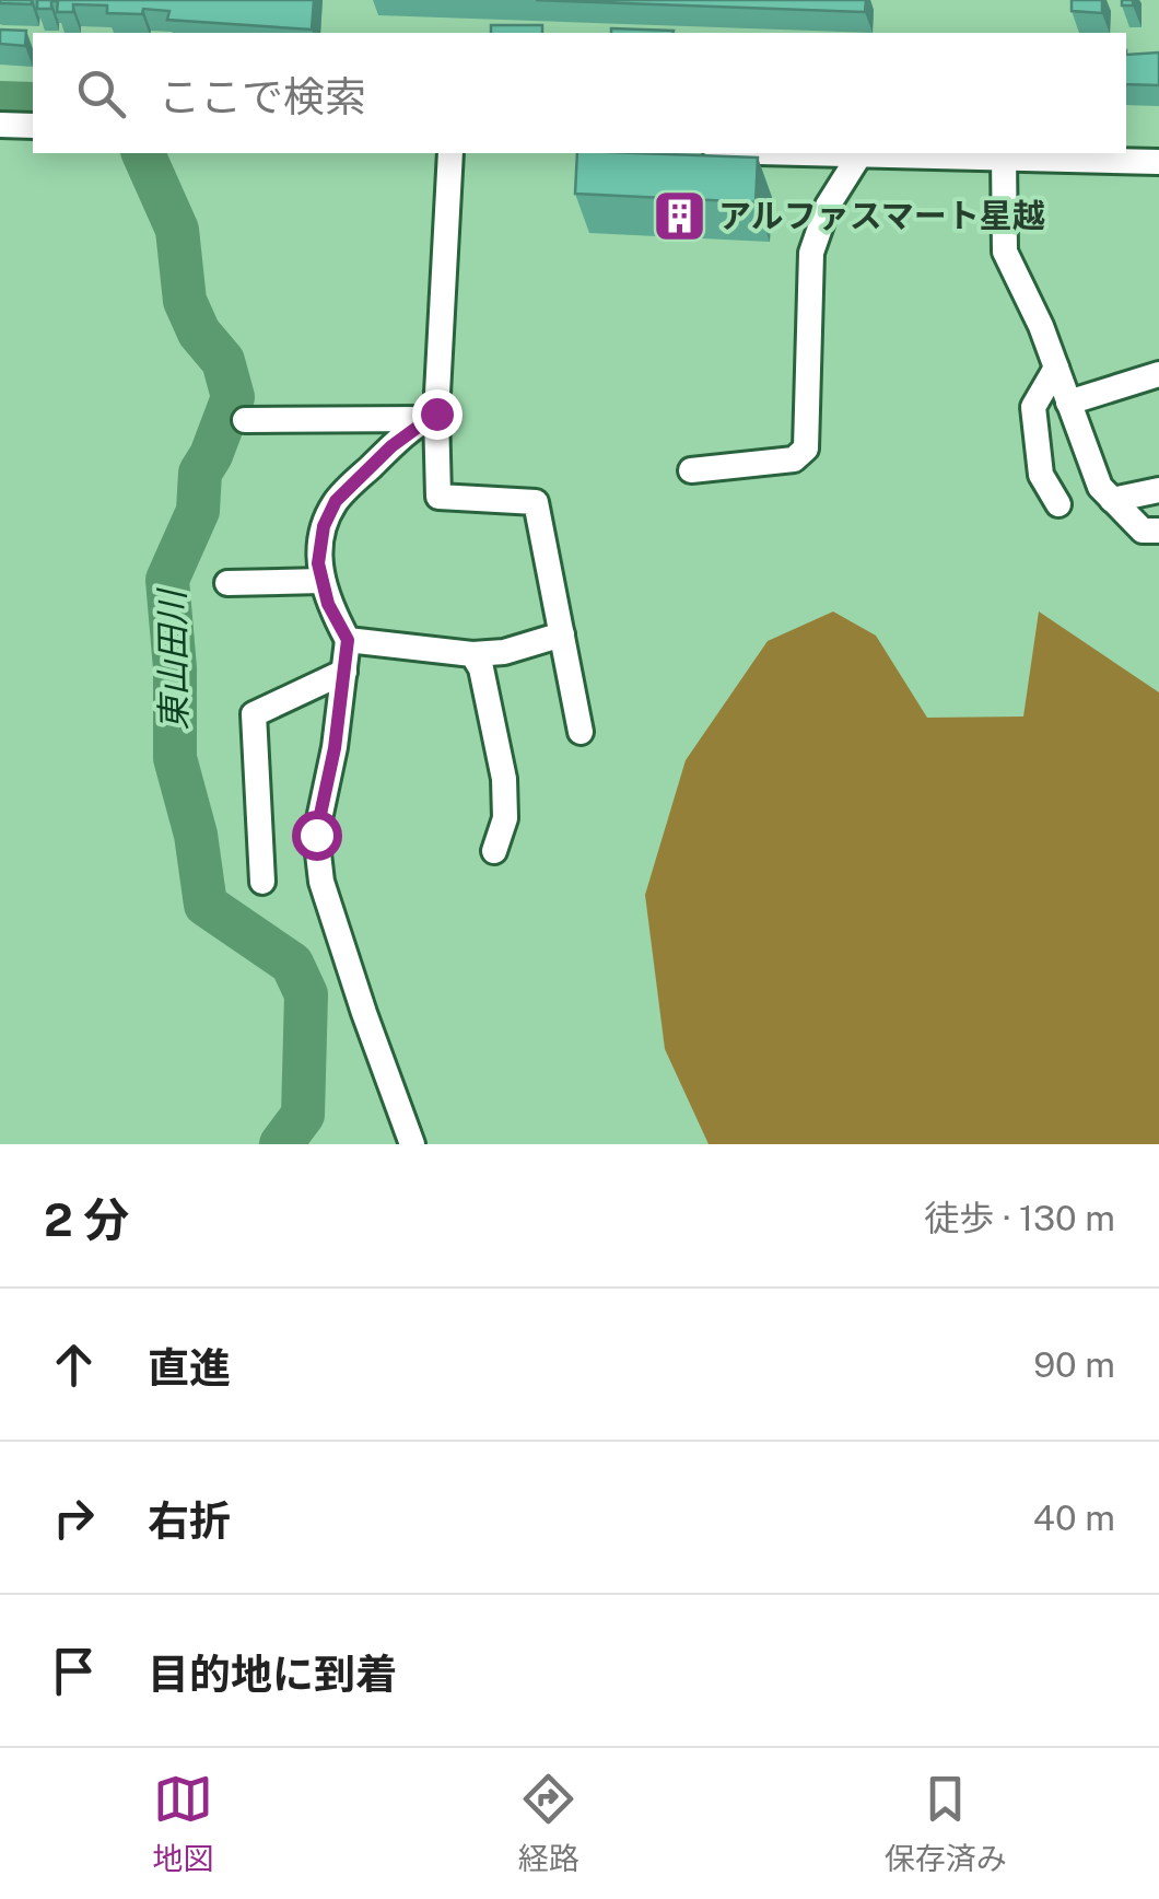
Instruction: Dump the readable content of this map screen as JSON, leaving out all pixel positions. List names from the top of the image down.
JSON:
{
  "water": ["東山田川"],
  "places": {
    "building": ["アルファスマート星越"]
  },
  "page": {
    "search": "ここで検索",
    "heading": ["2 分", "徒歩 · 130 m"],
    "list": [
      ["直進", "90 m"],
      ["右折", "40 m"],
      "目的地に到着"
    ],
    "nav": ["地図", "経路", "保存済み"]
  }
}
